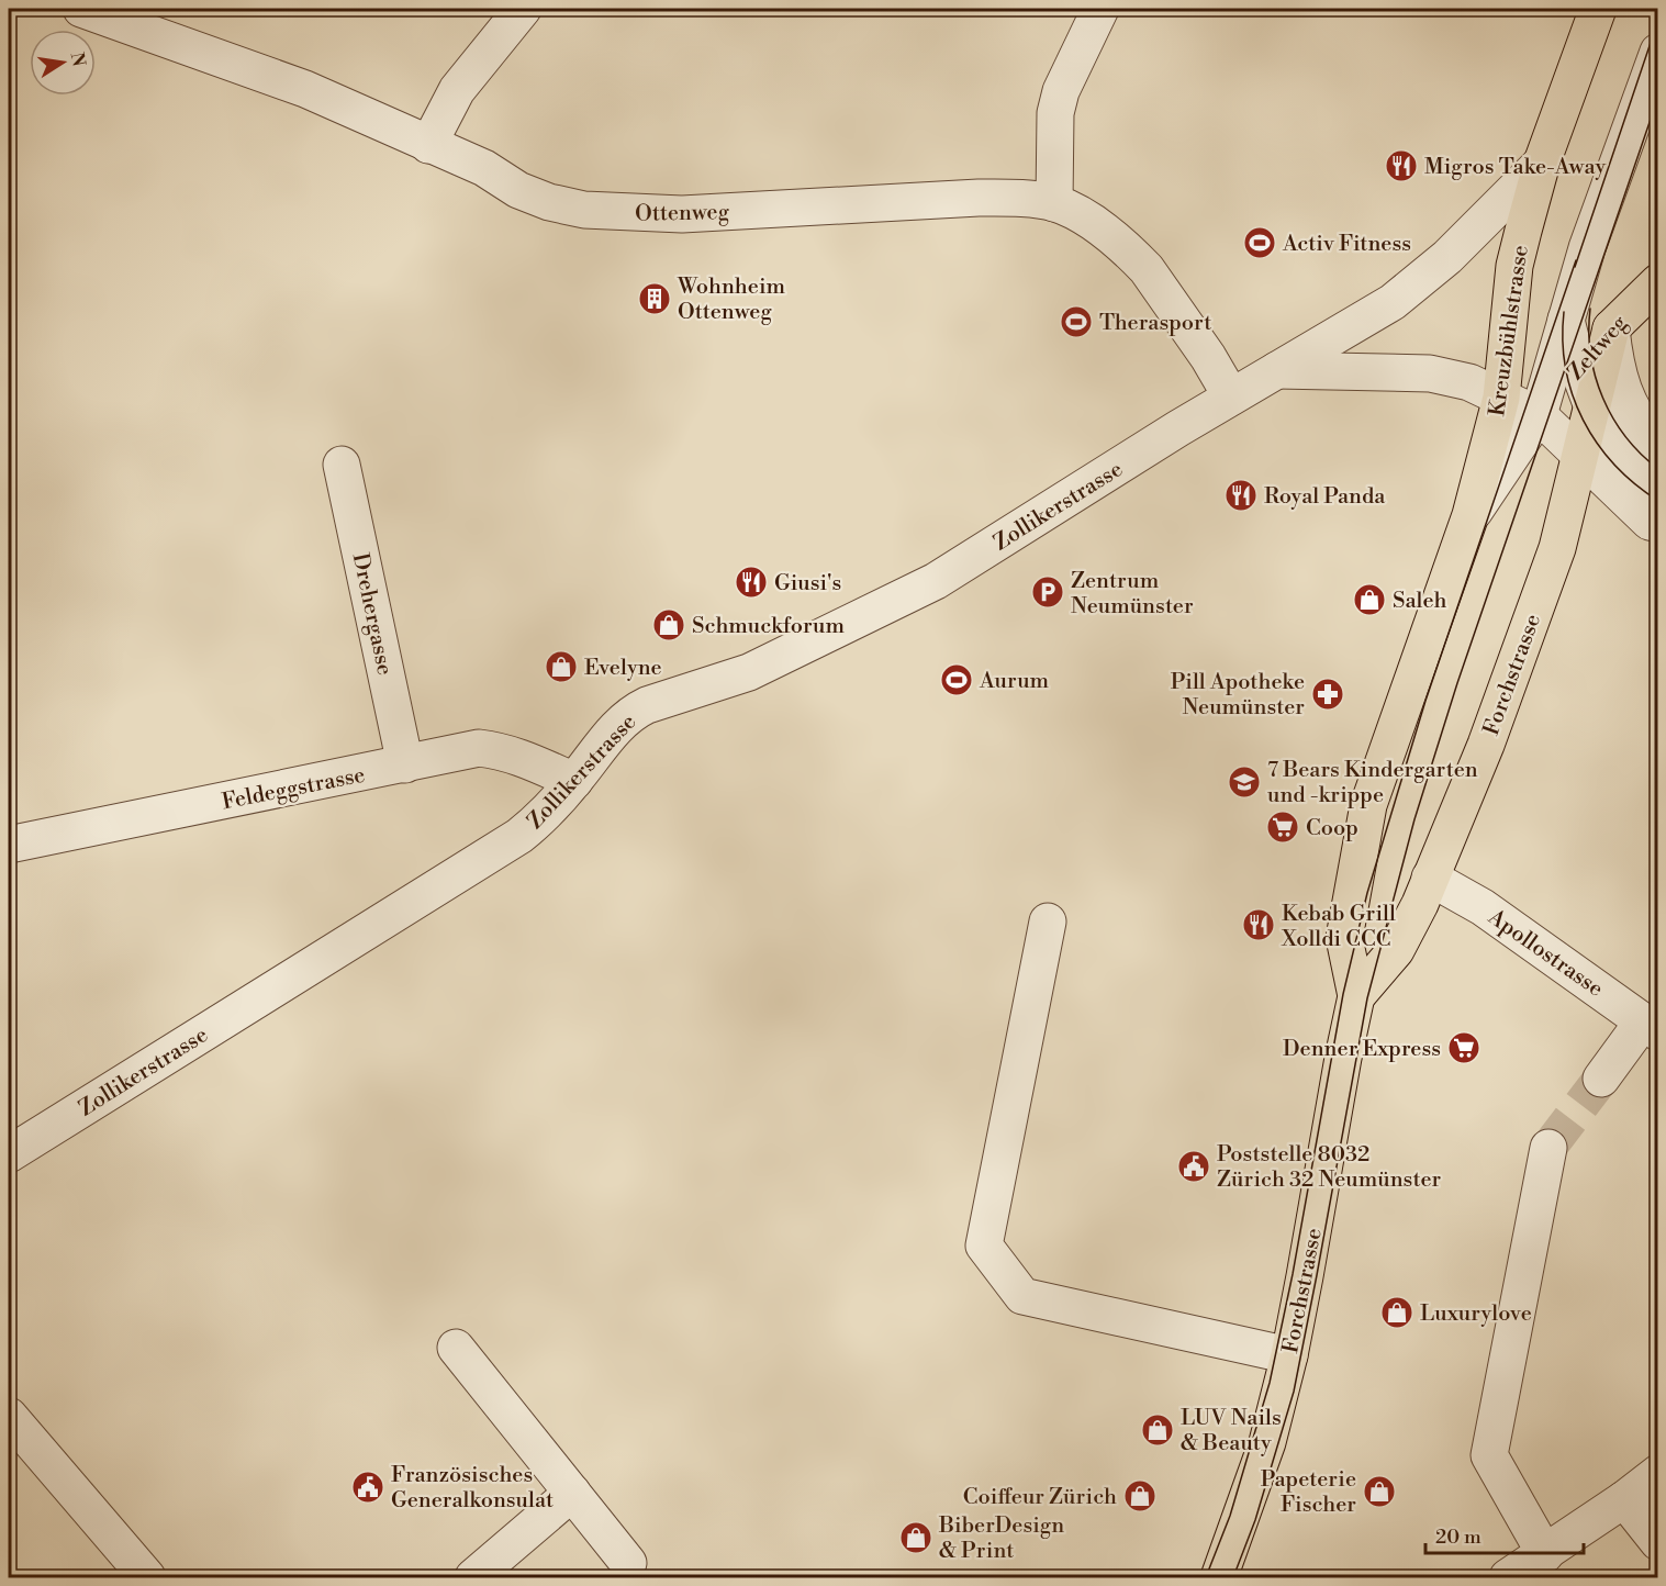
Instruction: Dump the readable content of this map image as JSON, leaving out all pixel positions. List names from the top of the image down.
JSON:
{
  "streets": {
    "main road": ["Kreuzbühlstrasse", "Zeltweg", "Forchstrasse"],
    "street": [
      "Ottenweg",
      "Zollikerstrasse",
      "Drehergasse",
      "Feldeggstrasse",
      "Apollostrasse"
    ]
  },
  "crossings": [
    ["Ottenweg", "Zollikerstrasse"],
    ["Kreuzbühlstrasse", "Zeltweg"],
    ["Kreuzbühlstrasse", "Zollikerstrasse"],
    ["Kreuzbühlstrasse", "Forchstrasse"],
    ["Zeltweg", "Forchstrasse"],
    ["Zollikerstrasse", "Feldeggstrasse"],
    ["Drehergasse", "Feldeggstrasse"],
    ["Forchstrasse", "Apollostrasse"]
  ],
  "places": {
    "restaurant": [
      "Migros Take-Away",
      "Royal Panda",
      "Giusi's",
      "Kebab Grill Xolldi CCC"
    ],
    "sports": ["Activ Fitness", "Therasport", "Aurum"],
    "building": ["Wohnheim Ottenweg"],
    "parking": ["Zentrum Neumünster"],
    "shop": [
      "Saleh",
      "Schmuckforum",
      "Evelyne",
      "Luxurylove",
      "LUV Nails & Beauty",
      "Papeterie Fischer",
      "Coiffeur Zürich",
      "BiberDesign & Print"
    ],
    "pharmacy": ["Pill Apotheke Neumünster"],
    "school or university": ["7 Bears Kindergarten und -krippe"],
    "supermarket": ["Coop", "Denner Express"],
    "public building": ["Poststelle 8032 Zürich 32 Neumünster", "Französisches Generalkonsulat"]
  },
  "scale_bar": "20 m",
  "north": "right"
}
